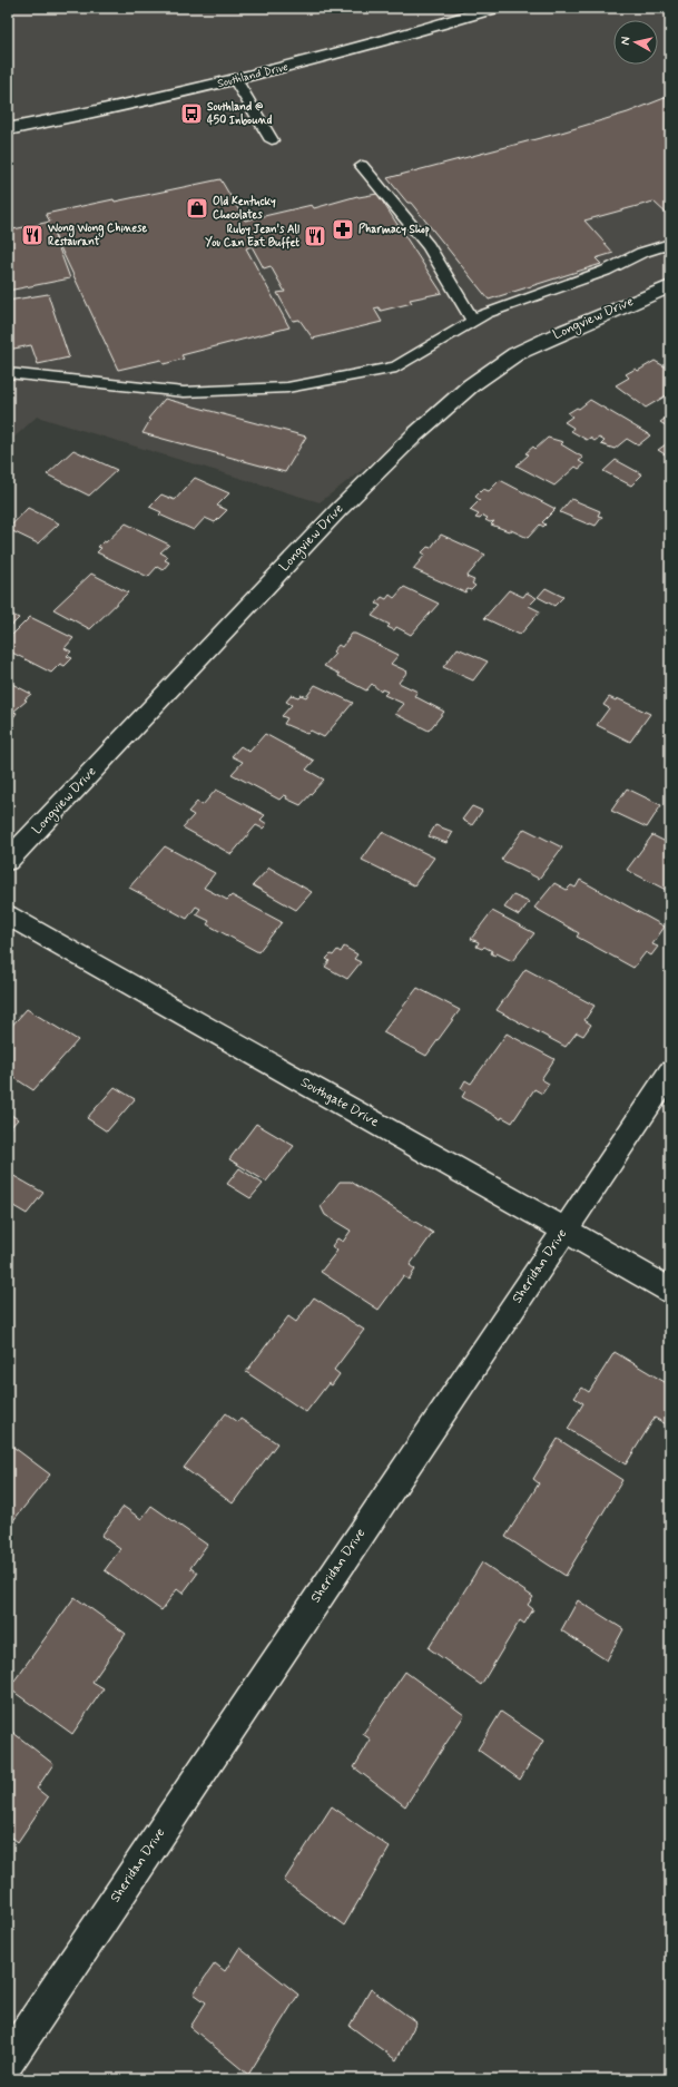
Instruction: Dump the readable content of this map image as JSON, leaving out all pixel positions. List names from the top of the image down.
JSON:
{
  "streets": {
    "street": [
      "Southland Drive",
      "Longview Drive",
      "Southgate Drive",
      "Sheridan Drive"
    ]
  },
  "crossings": [
    ["Southgate Drive", "Sheridan Drive"]
  ],
  "places": {
    "bus stop": ["Southland @ 450 Inbound"],
    "shop": ["Old Kentucky Chocolates"],
    "pharmacy": ["Pharmacy Shop"],
    "restaurant": ["Wong Wong Chinese Restaurant", "Ruby Jean's All You Can Eat Buffet"]
  },
  "north": "left"
}
